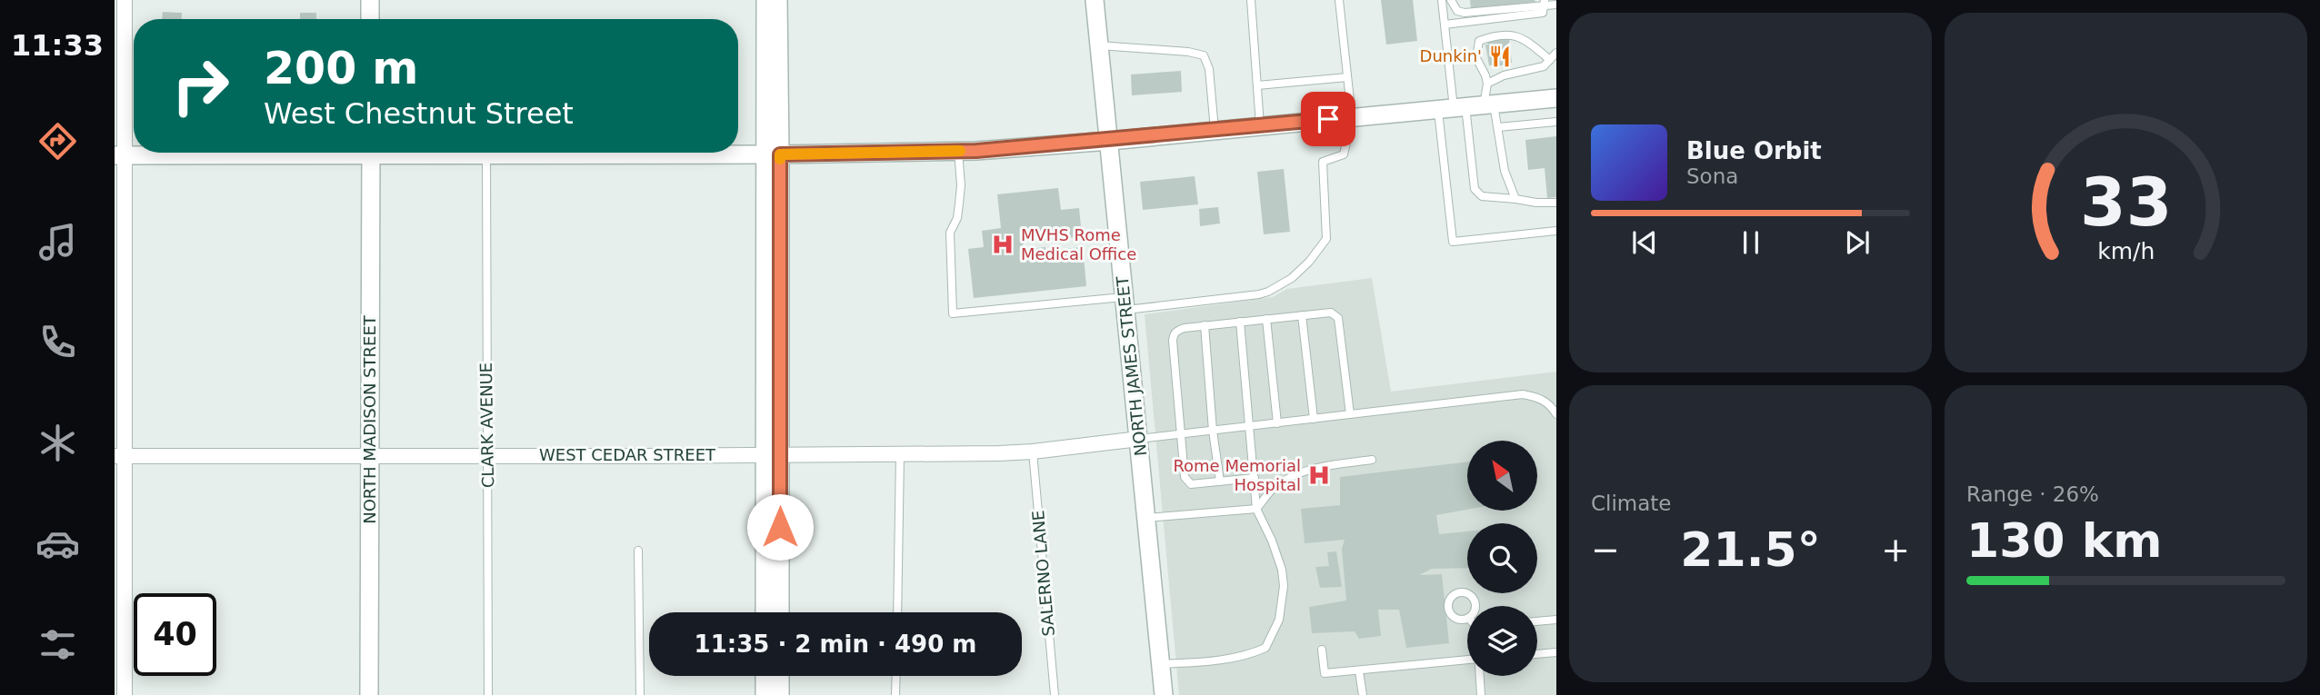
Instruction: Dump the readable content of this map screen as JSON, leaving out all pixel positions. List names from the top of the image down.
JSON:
{
  "streets": {
    "street": ["NORTH JAMES STREET", "NORTH MADISON STREET", "WEST CEDAR STREET"],
    "lane": ["CLARK AVENUE", "SALERNO LANE"]
  },
  "crossings": [
    ["NORTH JAMES STREET", "WEST CEDAR STREET"],
    ["NORTH MADISON STREET", "WEST CEDAR STREET"],
    ["CLARK AVENUE", "WEST CEDAR STREET"],
    ["WEST CEDAR STREET", "SALERNO LANE"]
  ],
  "places": {
    "restaurant": ["Dunkin'"],
    "hospital": ["MVHS Rome Medical Office", "Rome Memorial Hospital"]
  },
  "north": "top left",
  "page": {
    "tabs": "11:33",
    "turn": ["200 m", "West Chestnut Street"],
    "song": ["Blue Orbit", "Sona"],
    "tile": [
      "Climate",
      ["Range · 26%", "130 km"]
    ],
    "heat": ["−", "21.5°", "+"],
    "limit": "40",
    "trip": "11:35 · 2 min · 490 m",
    "gauge": ["33", "km/h"]
  }
}
